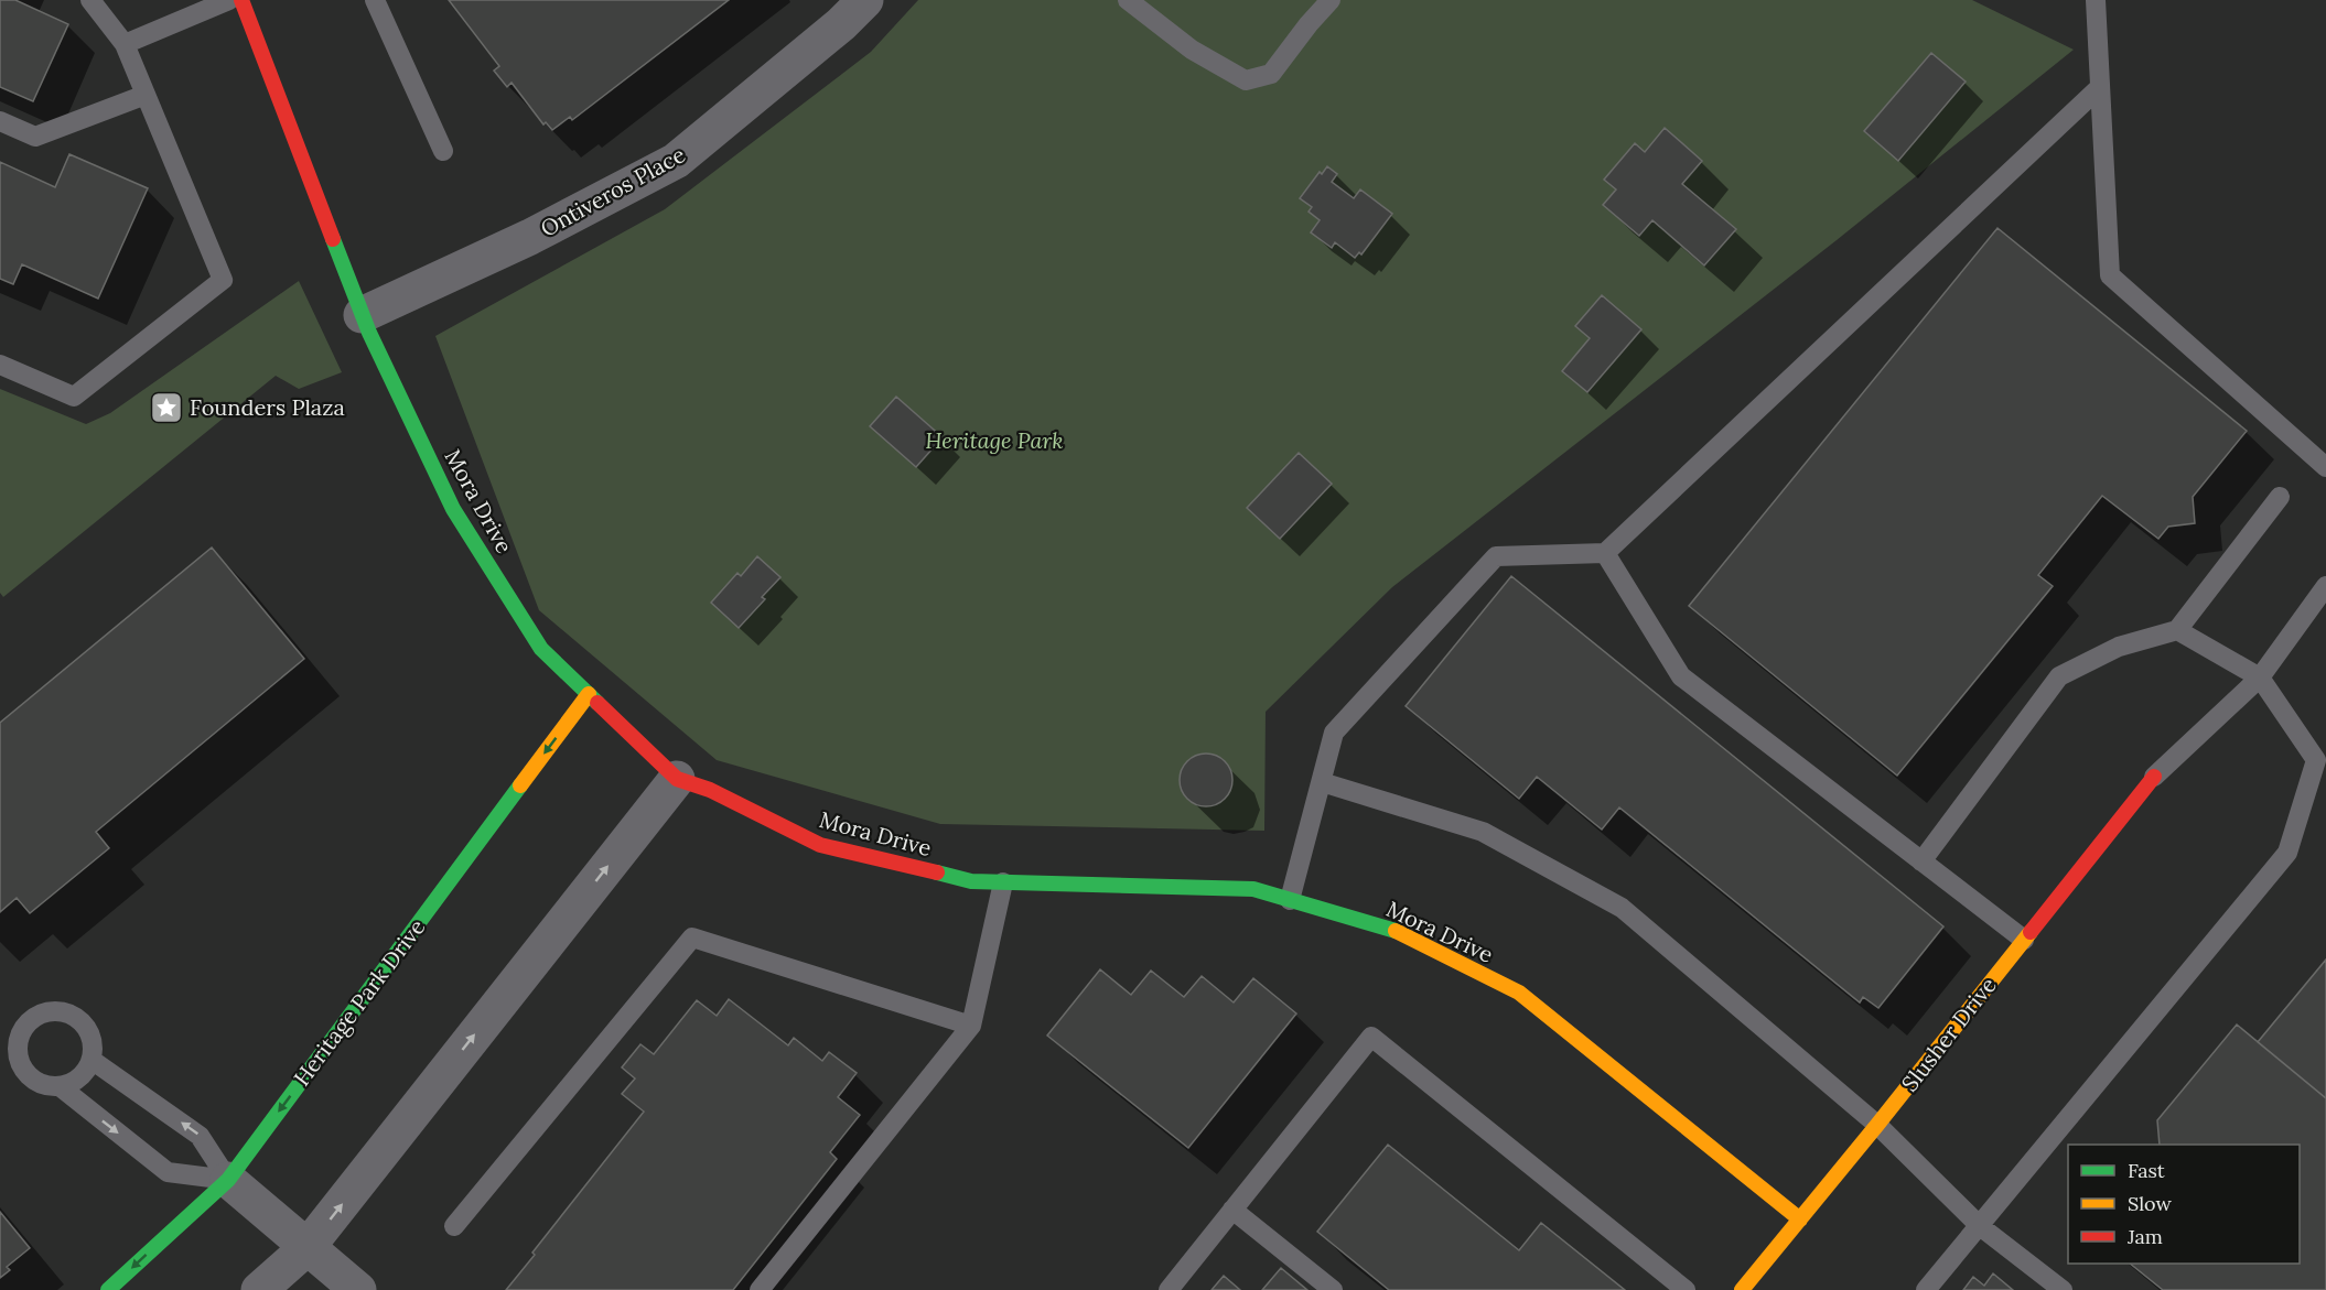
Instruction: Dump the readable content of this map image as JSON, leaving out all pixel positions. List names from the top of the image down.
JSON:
{
  "streets": {
    "street": [
      "Ontiveros Place",
      "Mora Drive",
      "Heritage Park Drive",
      "Slusher Drive"
    ]
  },
  "crossings": [
    ["Ontiveros Place", "Mora Drive"],
    ["Mora Drive", "Heritage Park Drive"],
    ["Mora Drive", "Slusher Drive"]
  ],
  "parks": ["Heritage Park"],
  "places": {
    "place": ["Founders Plaza"]
  },
  "legend": ["Fast", "Slow", "Jam"]
}
